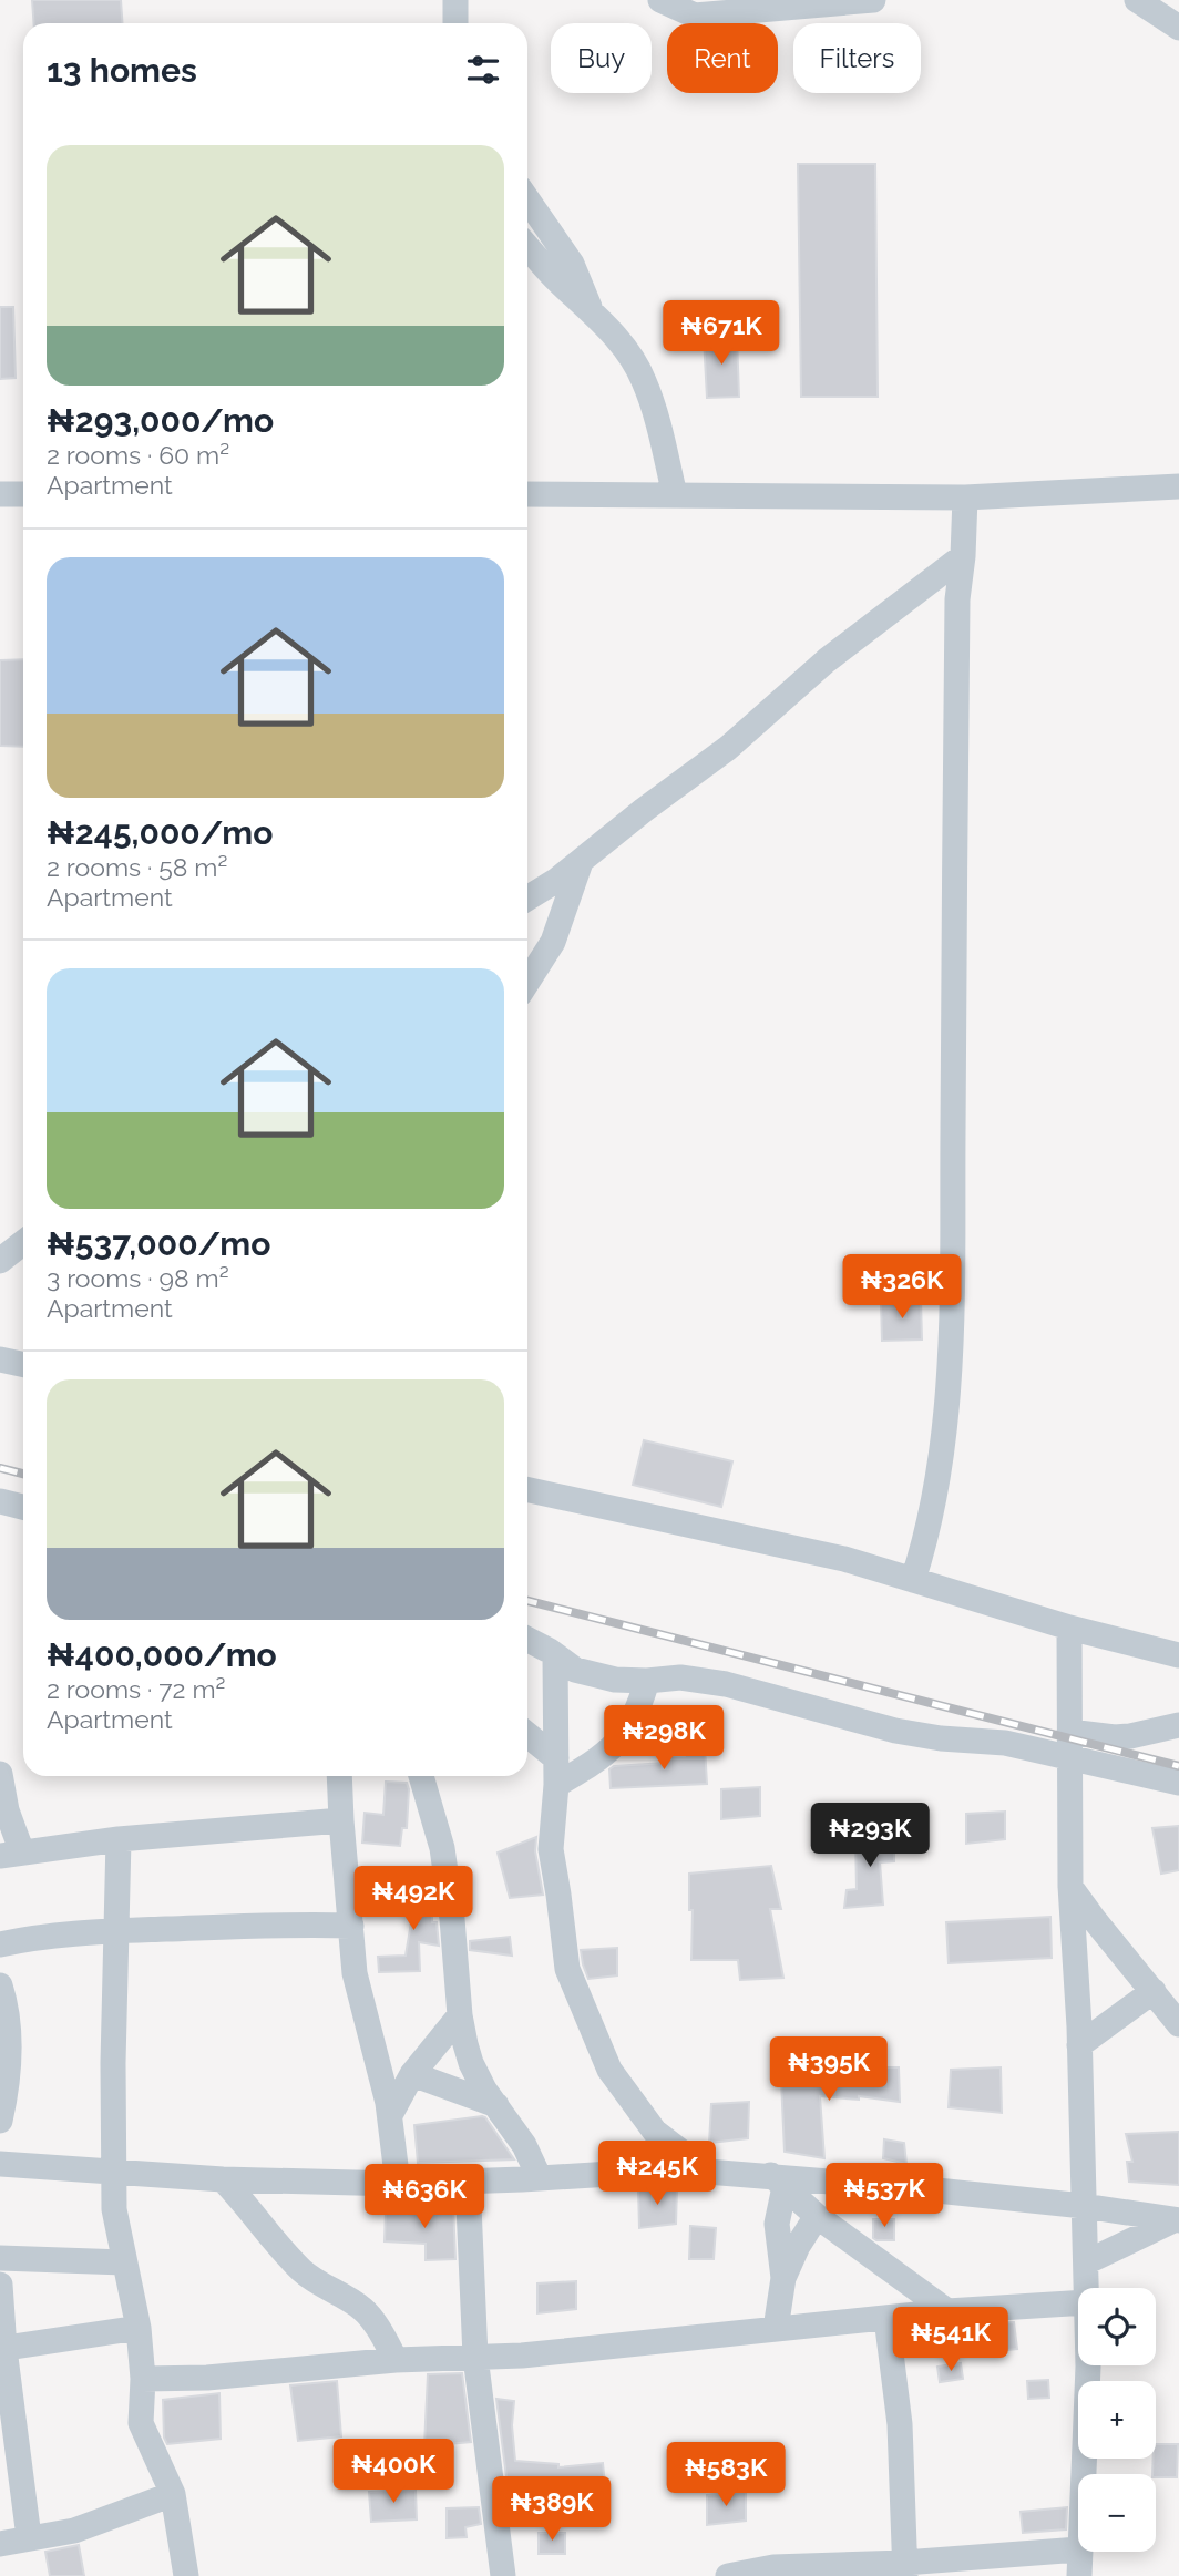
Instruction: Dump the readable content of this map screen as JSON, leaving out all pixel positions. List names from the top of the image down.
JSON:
{
  "page": {
    "chip": ["Buy", "Rent", "Filters"],
    "heading": "13 homes",
    "list": [
      {
        "name": "₦293,000/mo",
        "note": "2 rooms · 60 m² · Apartment"
      },
      {
        "name": "₦245,000/mo",
        "note": "2 rooms · 58 m² · Apartment"
      },
      {
        "name": "₦537,000/mo",
        "note": "3 rooms · 98 m² · Apartment"
      },
      {
        "name": "₦400,000/mo",
        "note": "2 rooms · 72 m² · Apartment"
      }
    ],
    "price": [
      "₦671K",
      "₦326K",
      "₦298K",
      "₦293K",
      "₦492K",
      "₦395K",
      "₦245K",
      "₦537K",
      "₦636K",
      "₦541K",
      "₦400K",
      "₦583K",
      "₦389K"
    ],
    "map_buttons": ["+", "−"]
  }
}
